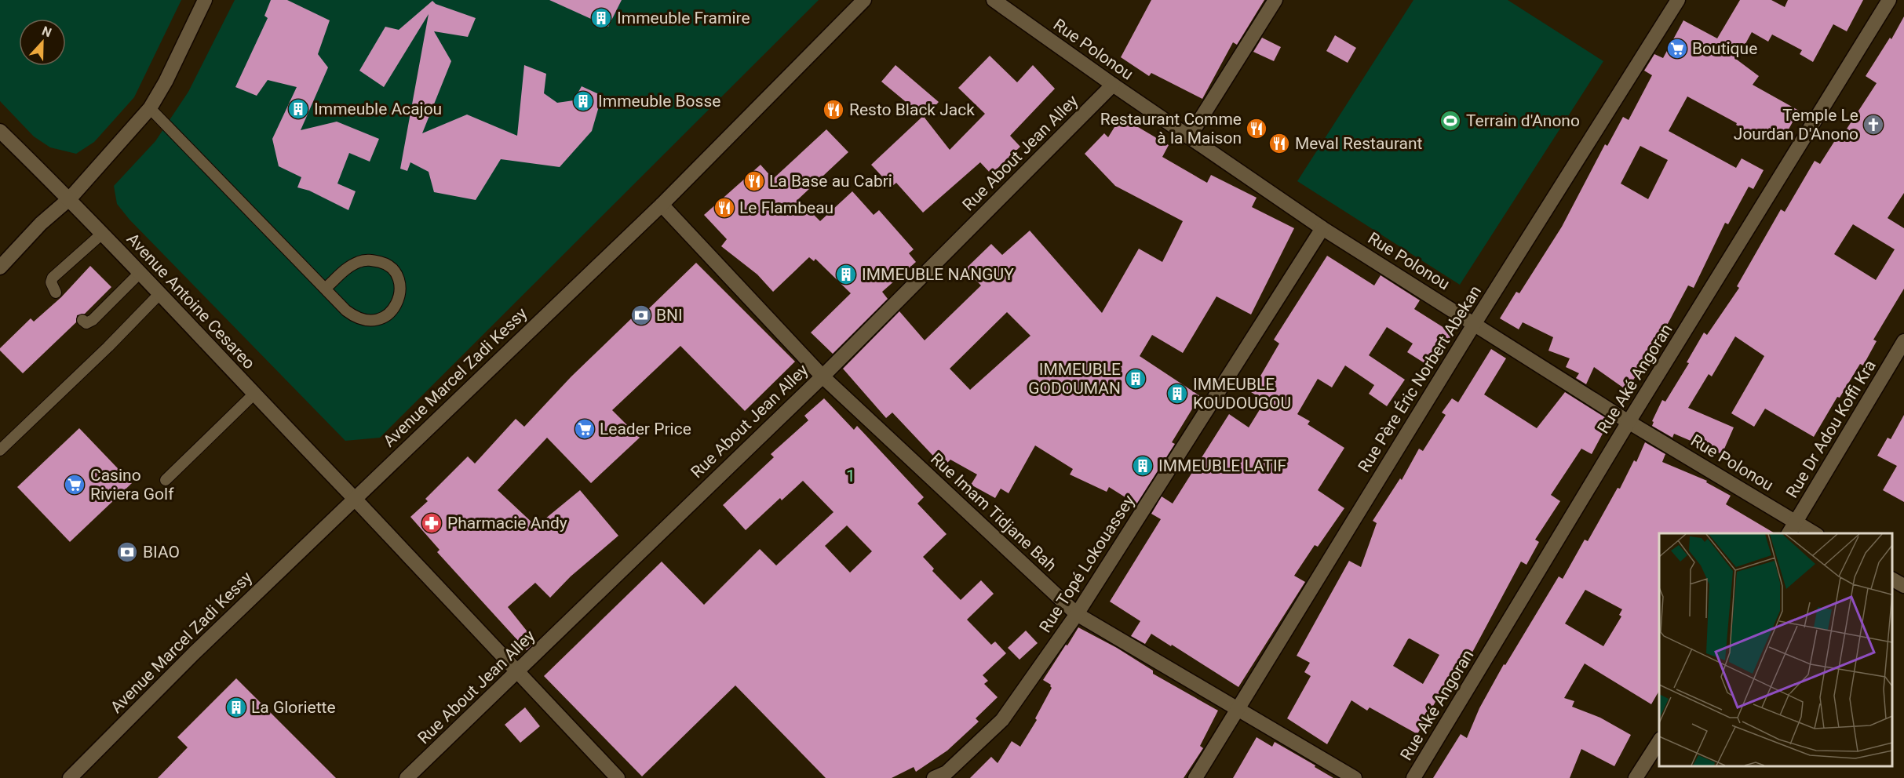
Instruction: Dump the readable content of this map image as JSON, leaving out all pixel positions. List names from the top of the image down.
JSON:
{
  "streets": {
    "street": [
      "Rue Polonou",
      "Rue About Jean Alley",
      "Avenue Antoine Cesareo",
      "Avenue Marcel Zadi Kessy",
      "Rue Père Éric Norbert Abekan",
      "Rue Aké Angoran",
      "Rue Dr Adou Koffi Kra",
      "Rue Imam Tidjane Bah",
      "Rue Topé Lokouassey"
    ]
  },
  "crossings": [
    ["Rue Polonou", "Rue About Jean Alley"],
    ["Rue Polonou", "Rue Père Éric Norbert Abekan"],
    ["Rue Polonou", "Rue Aké Angoran"],
    ["Rue Polonou", "Rue Dr Adou Koffi Kra"],
    ["Rue Polonou", "Rue Topé Lokouassey"],
    ["Rue About Jean Alley", "Avenue Antoine Cesareo"],
    ["Rue About Jean Alley", "Rue Imam Tidjane Bah"],
    ["Avenue Antoine Cesareo", "Avenue Marcel Zadi Kessy"],
    ["Avenue Marcel Zadi Kessy", "Rue Imam Tidjane Bah"],
    ["Rue Père Éric Norbert Abekan", "Rue Imam Tidjane Bah"],
    ["Rue Imam Tidjane Bah", "Rue Topé Lokouassey"]
  ],
  "parks": ["1"],
  "places": {
    "building": [
      "Immeuble Framire",
      "Immeuble Bosse",
      "Immeuble Acajou",
      "IMMEUBLE NANGUY",
      "IMMEUBLE GODOUMAN",
      "IMMEUBLE KOUDOUGOU",
      "IMMEUBLE LATIF",
      "La Gloriette"
    ],
    "supermarket": ["Boutique", "Leader Price", "Casino Riviera Golf"],
    "restaurant": [
      "Resto Black Jack",
      "Restaurant Comme à la Maison",
      "Meval Restaurant",
      "La Base au Cabri",
      "Le Flambeau"
    ],
    "sports": ["Terrain d'Anono"],
    "church": ["Temple Le Jourdan D'Anono"],
    "bank": ["BNI", "BIAO"],
    "pharmacy": ["Pharmacie Andy"]
  },
  "north": "top"
}
